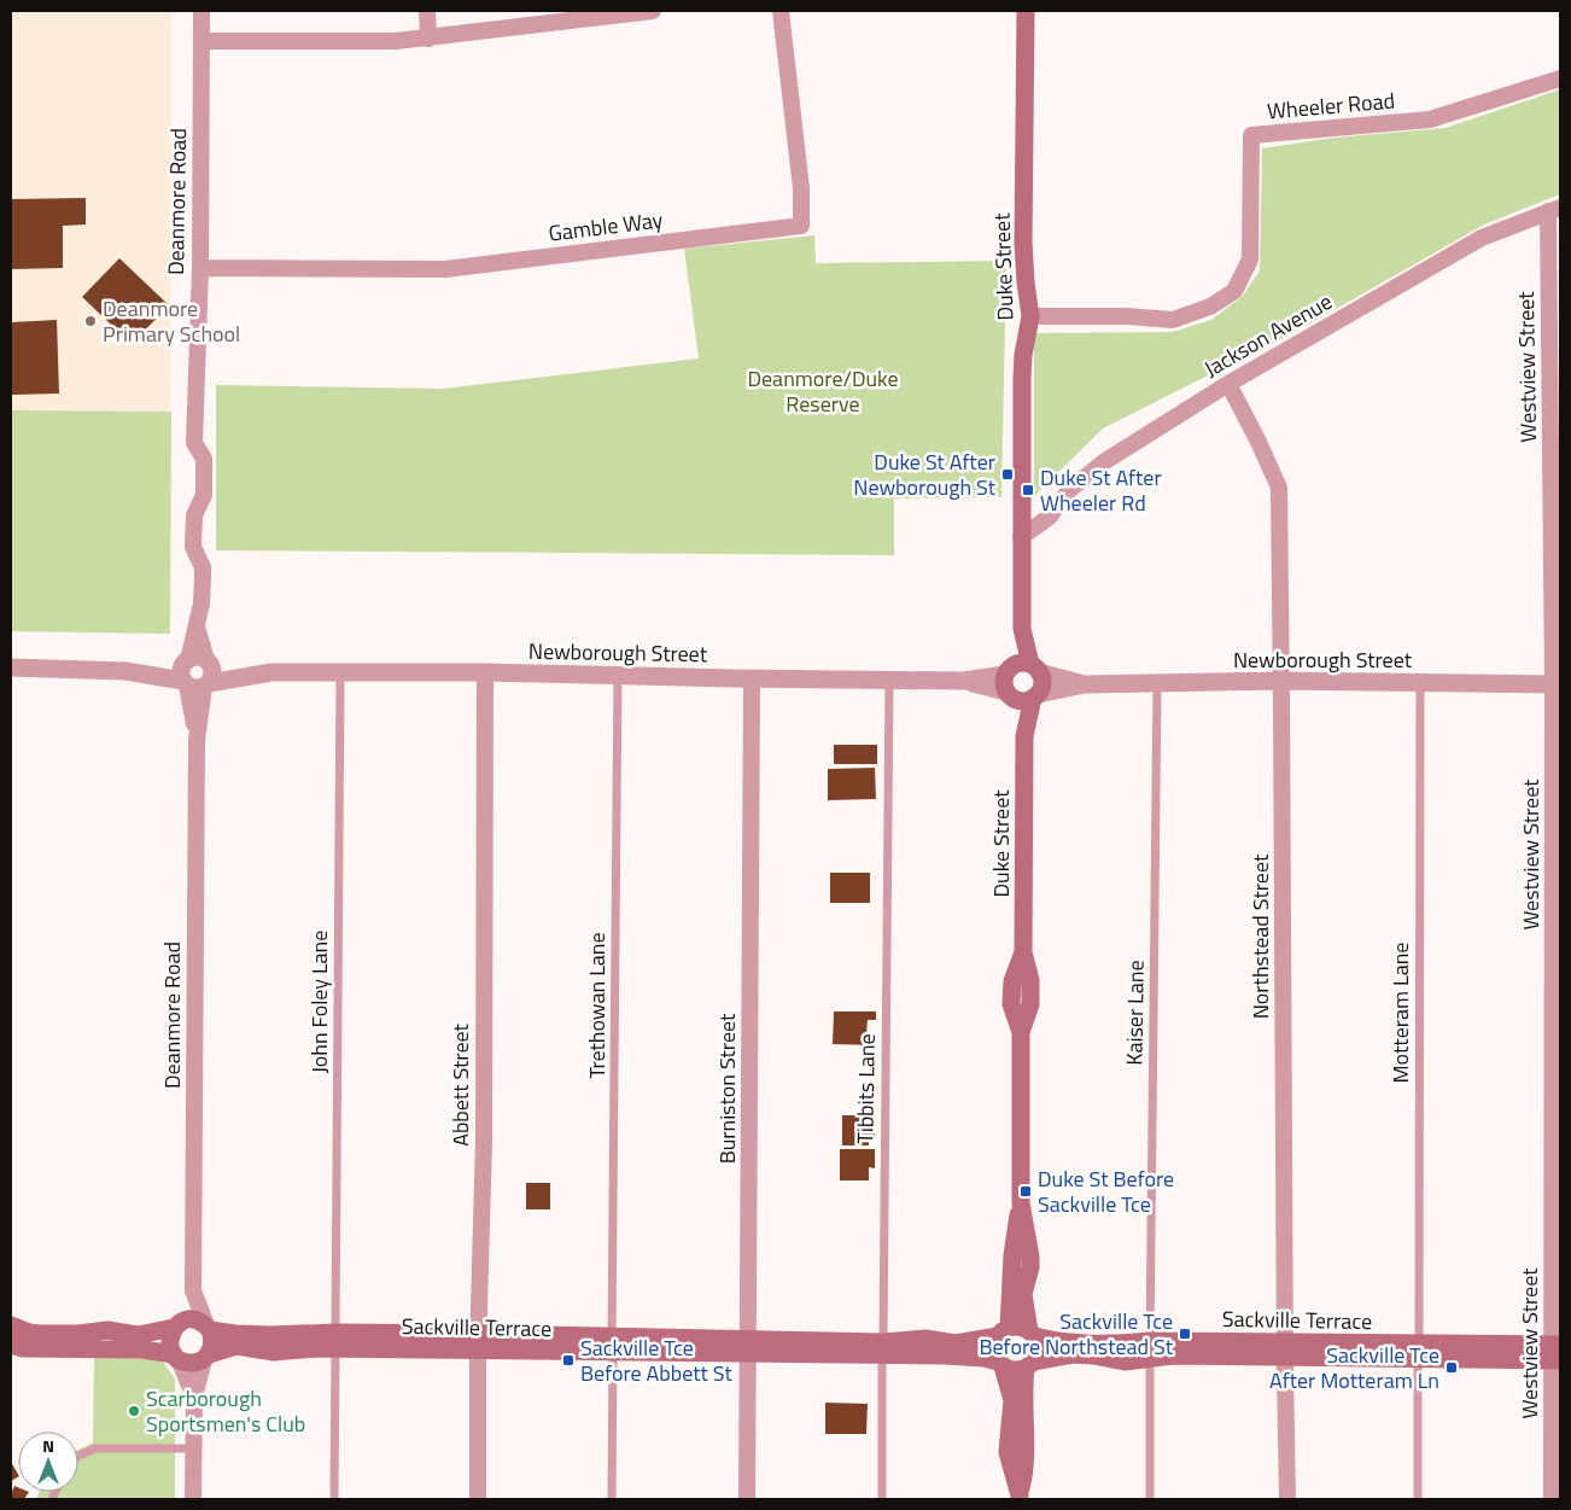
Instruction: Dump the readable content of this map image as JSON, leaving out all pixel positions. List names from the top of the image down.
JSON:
{
  "streets": {
    "main road": ["Duke Street", "Sackville Terrace"],
    "street": [
      "Wheeler Road",
      "Deanmore Road",
      "Gamble Way",
      "Jackson Avenue",
      "Westview Street",
      "Newborough Street",
      "Northstead Street",
      "Abbett Street",
      "Burniston Street"
    ],
    "lane": [
      "John Foley Lane",
      "Trethowan Lane",
      "Kaiser Lane",
      "Motteram Lane",
      "Tibbits Lane"
    ]
  },
  "crossings": [
    ["Wheeler Road", "Duke Street"],
    ["Deanmore Road", "Gamble Way"],
    ["Deanmore Road", "Newborough Street"],
    ["Deanmore Road", "Sackville Terrace"],
    ["Duke Street", "Jackson Avenue"],
    ["Duke Street", "Newborough Street"],
    ["Duke Street", "Sackville Terrace"],
    ["Jackson Avenue", "Westview Street"],
    ["Jackson Avenue", "Northstead Street"],
    ["Westview Street", "Newborough Street"],
    ["Westview Street", "Sackville Terrace"],
    ["Newborough Street", "Northstead Street"],
    ["Newborough Street", "John Foley Lane"],
    ["Newborough Street", "Trethowan Lane"],
    ["Newborough Street", "Kaiser Lane"],
    ["Newborough Street", "Motteram Lane"],
    ["Newborough Street", "Abbett Street"],
    ["Newborough Street", "Burniston Street"],
    ["Newborough Street", "Tibbits Lane"],
    ["Northstead Street", "Sackville Terrace"],
    ["John Foley Lane", "Sackville Terrace"],
    ["Trethowan Lane", "Sackville Terrace"],
    ["Kaiser Lane", "Sackville Terrace"],
    ["Motteram Lane", "Sackville Terrace"],
    ["Abbett Street", "Sackville Terrace"],
    ["Burniston Street", "Sackville Terrace"],
    ["Tibbits Lane", "Sackville Terrace"]
  ],
  "parks": ["Deanmore/Duke Reserve"],
  "places": {
    "other": ["Deanmore Primary School", "Scarborough Sportsmen's Club"],
    "transit": [
      "Duke St After Newborough St",
      "Duke St After Wheeler Rd",
      "Duke St Before Sackville Tce",
      "Sackville Tce Before Northstead St",
      "Sackville Tce Before Abbett St",
      "Sackville Tce After Motteram Ln"
    ]
  },
  "north": "top"
}
